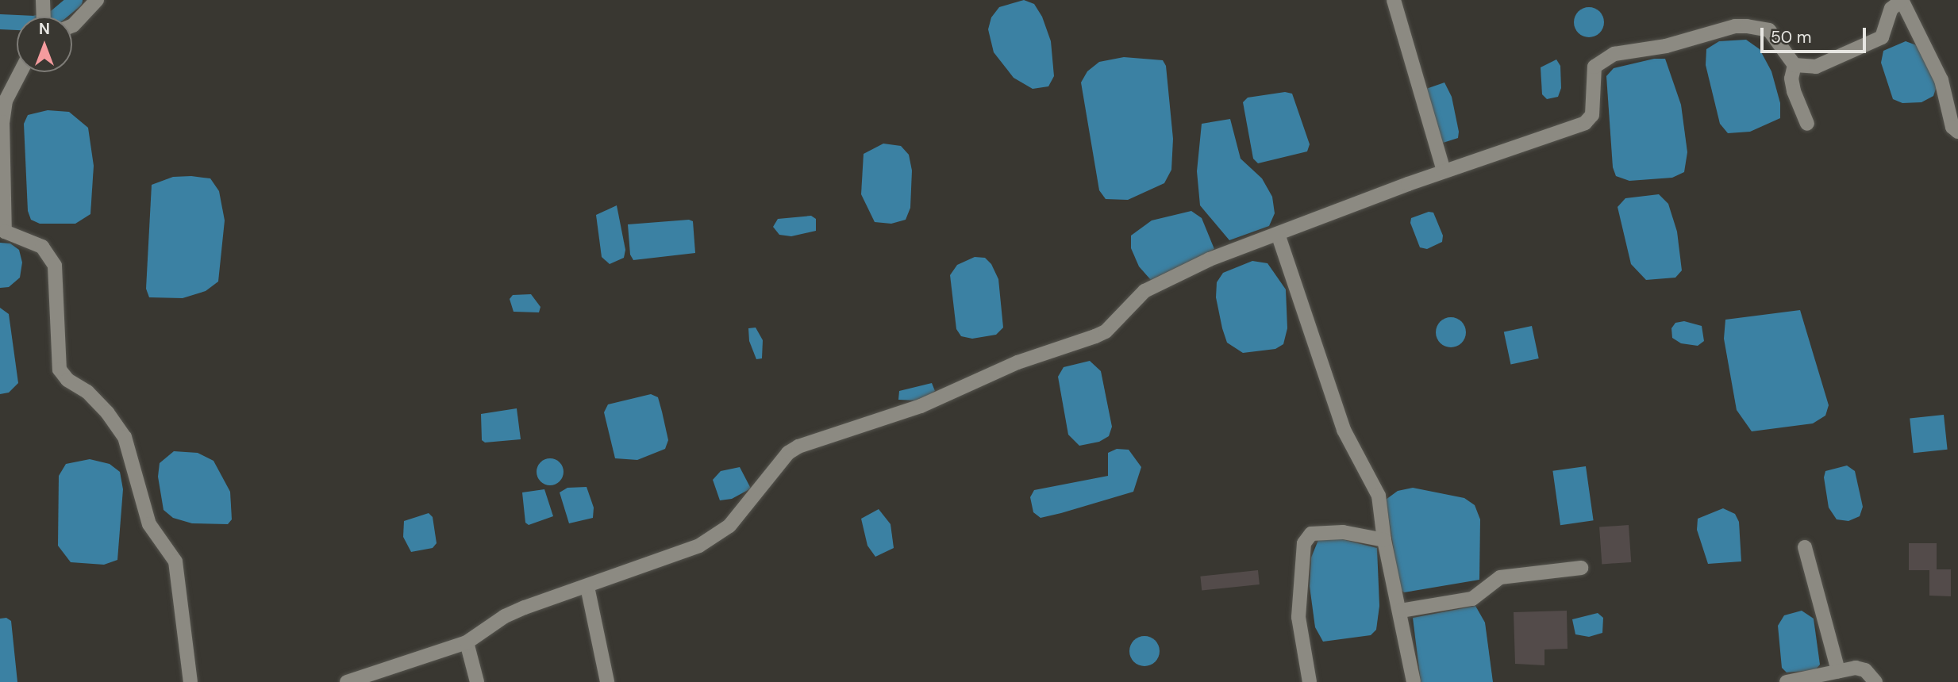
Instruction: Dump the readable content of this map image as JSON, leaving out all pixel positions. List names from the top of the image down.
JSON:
{
  "scale_bar": "50 m",
  "north": "top"
}
